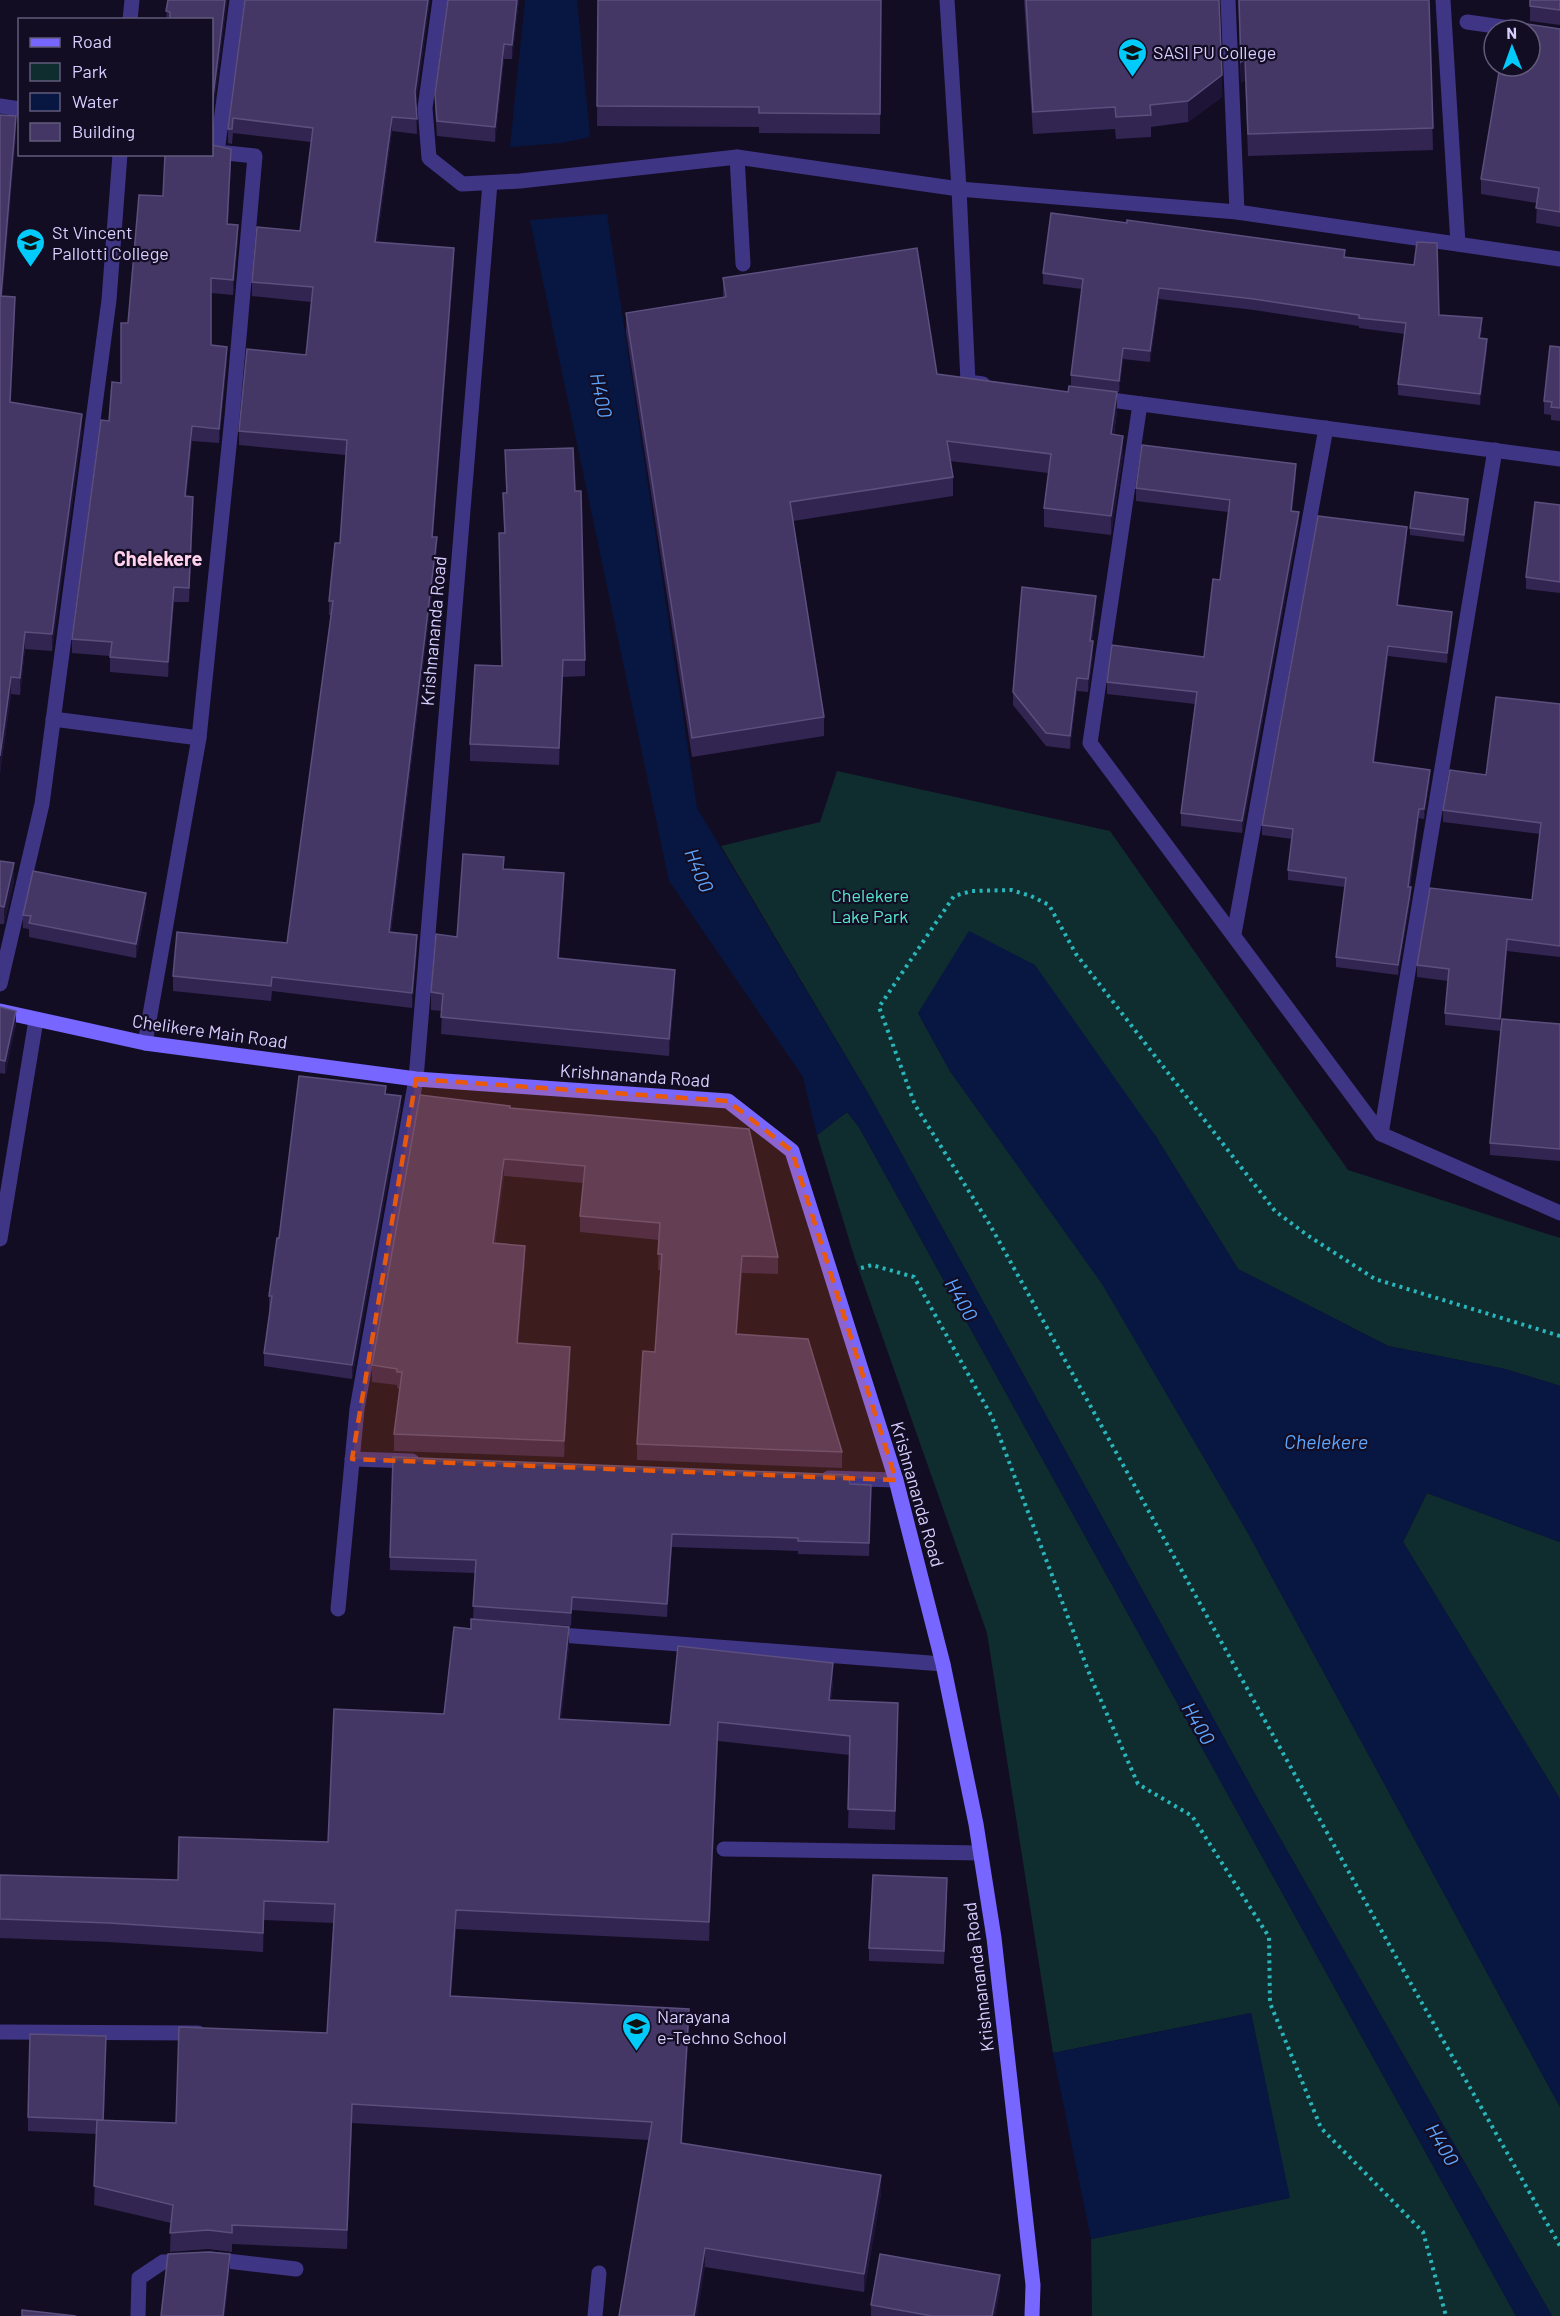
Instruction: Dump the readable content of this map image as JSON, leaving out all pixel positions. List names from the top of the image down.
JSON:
{
  "streets": {
    "street": ["Krishnananda Road", "Chelikere Main Road"]
  },
  "crossings": [
    ["Krishnananda Road", "Chelikere Main Road"]
  ],
  "districts": ["Chelekere"],
  "water": ["H400", "Chelekere"],
  "parks": ["Chelekere Lake Park"],
  "places": {
    "school or university": ["SASI PU College", "St Vincent Pallotti College", "Narayana e-Techno School"]
  },
  "legend": [
    "Road",
    "Park",
    "Water",
    "Building"
  ],
  "north": "top"
}
